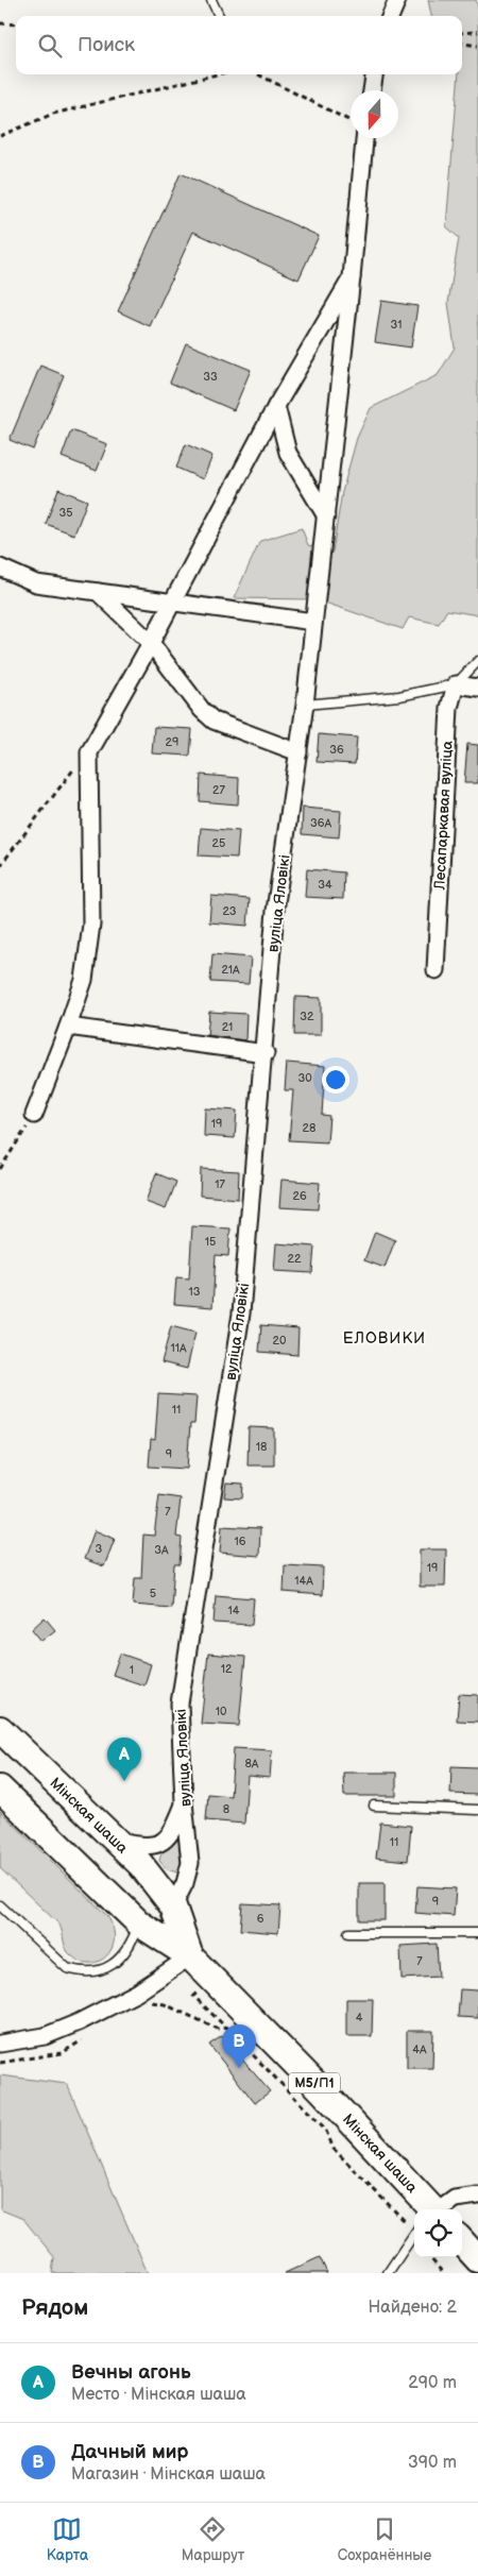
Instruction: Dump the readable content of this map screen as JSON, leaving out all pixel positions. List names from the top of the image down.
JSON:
{
  "streets": {
    "main road": ["Мінская шаша", "М5/П1"],
    "street": ["Лесапаркавая вуліца", "вуліца Яловікі"]
  },
  "crossings": [
    ["вуліца Яловікі", "Мінская шаша"],
    ["вуліца Яловікі", "М5/П1"],
    ["Мінская шаша", "М5/П1"]
  ],
  "districts": ["ЕЛОВИКИ"],
  "house_numbers": [
    "31",
    "33",
    "35",
    "29",
    "36",
    "27",
    "36А",
    "25",
    "34",
    "23",
    "21А",
    "32",
    "21",
    "30",
    "19",
    "28",
    "17",
    "26",
    "15",
    "22",
    "13",
    "20",
    "11А",
    "11",
    "18",
    "9",
    "7",
    "16",
    "3",
    "3А",
    "19",
    "14А",
    "5",
    "14",
    "12",
    "1",
    "10",
    "8А",
    "8",
    "11",
    "9",
    "6",
    "7",
    "4",
    "4А"
  ],
  "north": "bottom",
  "page": {
    "search": "Поиск",
    "pins": ["A", "B"],
    "heading": ["Рядом", "Найдено: 2"],
    "list": [
      {
        "mark": "A",
        "name": "Вечны агонь",
        "note": "Место · Мінская шаша",
        "value": "290 m"
      },
      {
        "mark": "B",
        "name": "Дачный мир",
        "note": "Магазин · Мінская шаша",
        "value": "390 m"
      }
    ],
    "nav": ["Карта", "Маршрут", "Сохранённые"]
  }
}
